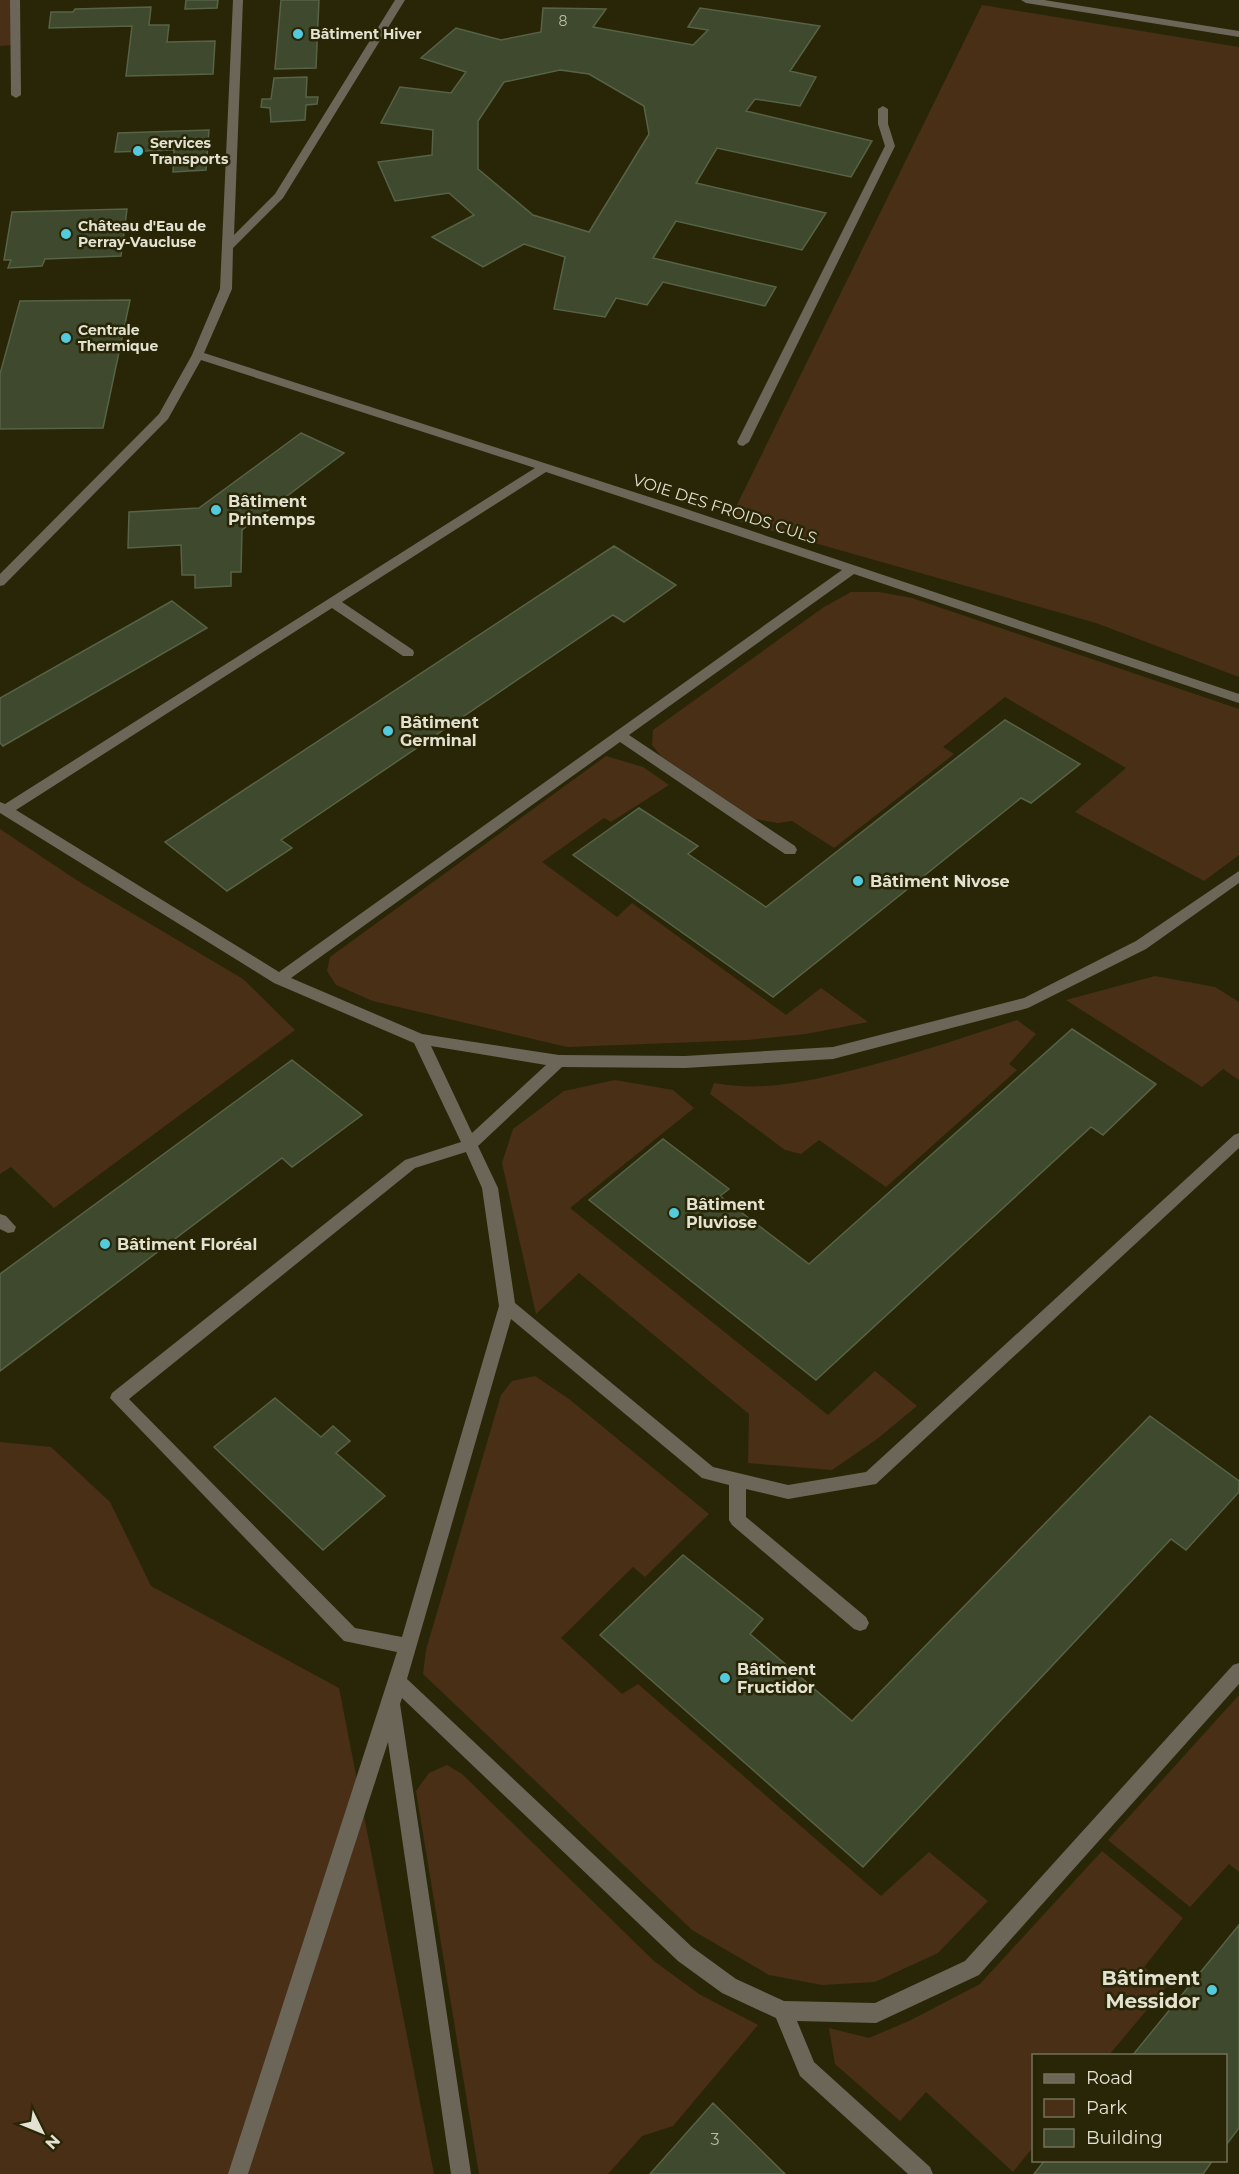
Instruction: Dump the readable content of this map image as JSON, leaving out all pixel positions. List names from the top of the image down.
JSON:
{
  "streets": {
    "street": ["VOIE DES FROIDS CULS"]
  },
  "places": [
    "Bâtiment Hiver",
    "Services Transports",
    "Château d'Eau de Perray-Vaucluse",
    "Centrale Thermique",
    "Bâtiment Printemps",
    "Bâtiment Germinal",
    "Bâtiment Nivose",
    "Bâtiment Pluviose",
    "Bâtiment Floréal",
    "Bâtiment Fructidor",
    "Bâtiment Messidor"
  ],
  "house_numbers": ["8", "3"],
  "legend": ["Road", "Park", "Building"],
  "north": "bottom right"
}
